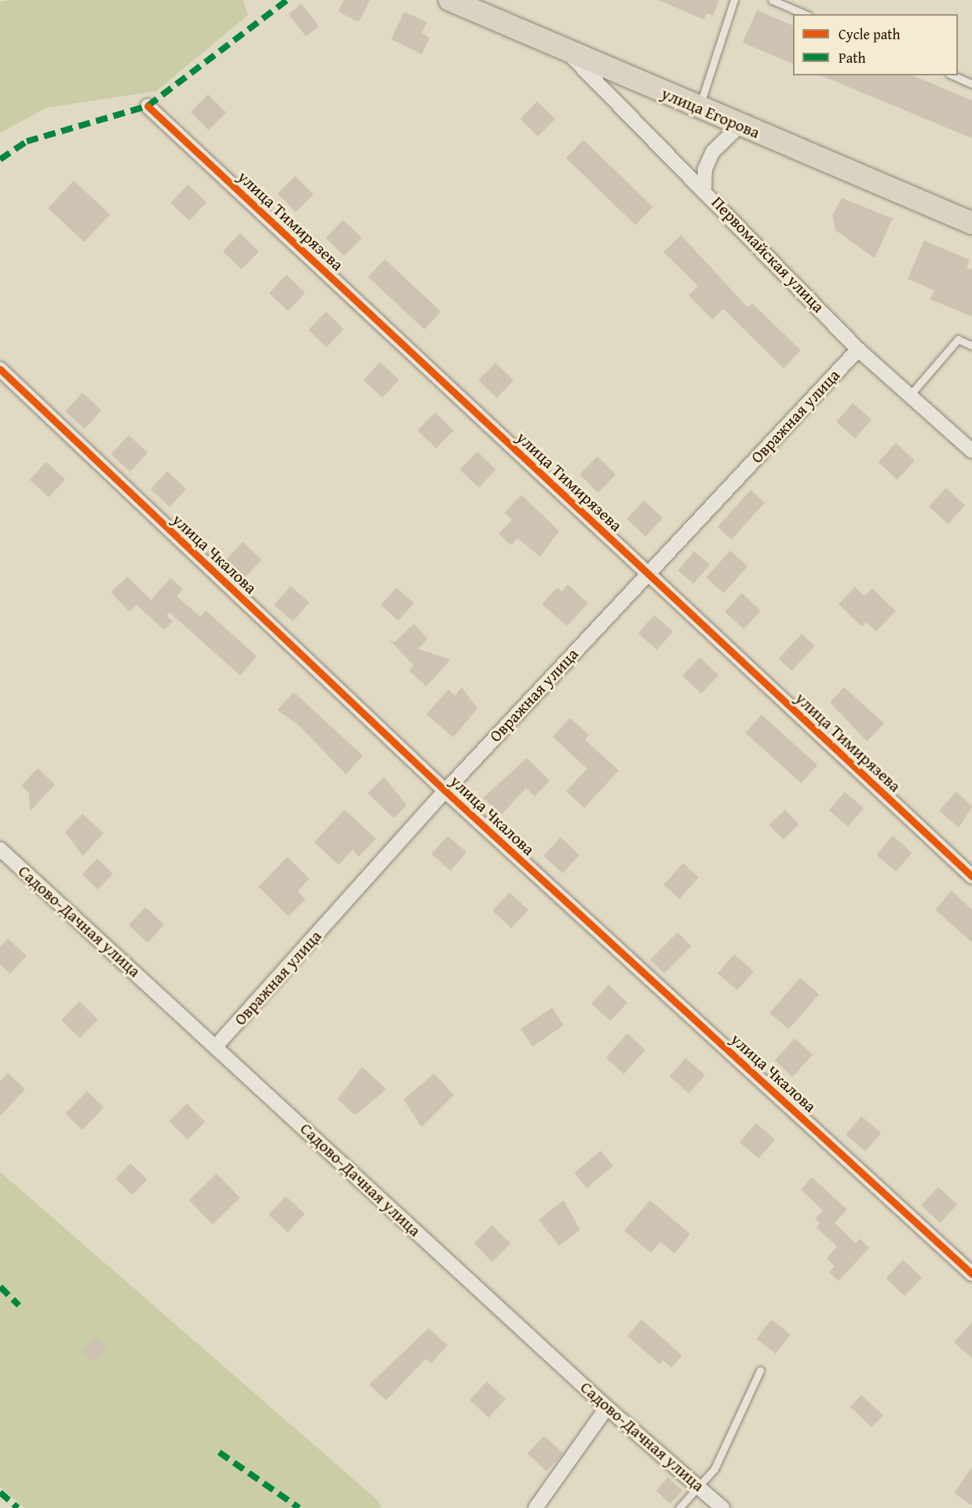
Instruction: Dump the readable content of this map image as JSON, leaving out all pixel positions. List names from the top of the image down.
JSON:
{
  "streets": {
    "main road": ["улица Егорова"],
    "street": [
      "улица Тимирязева",
      "Первомайская улица",
      "Овражная улица",
      "улица Чкалова",
      "Садово-Дачная улица"
    ]
  },
  "crossings": [
    ["улица Егорова", "Первомайская улица"],
    ["улица Тимирязева", "Овражная улица"],
    ["Первомайская улица", "Овражная улица"],
    ["Овражная улица", "улица Чкалова"],
    ["Овражная улица", "Садово-Дачная улица"]
  ],
  "legend": ["Cycle path", "Path"]
}
